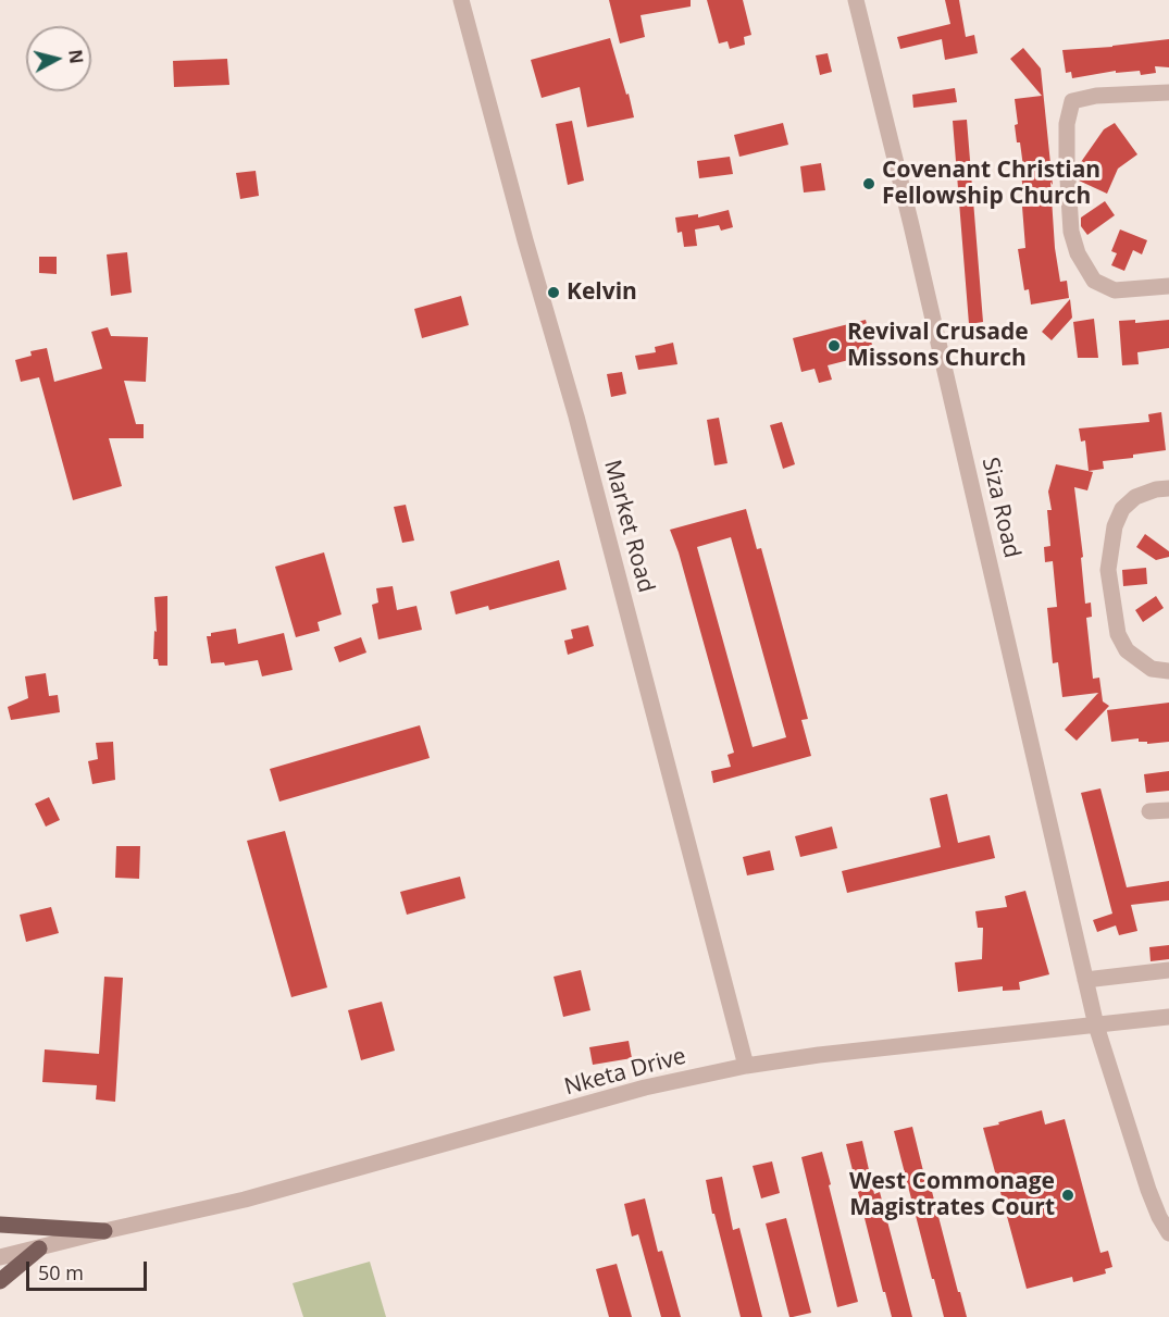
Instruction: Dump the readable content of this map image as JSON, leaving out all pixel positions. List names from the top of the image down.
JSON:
{
  "streets": {
    "street": ["Siza Road", "Market Road", "Nketa Drive"]
  },
  "crossings": [
    ["Siza Road", "Nketa Drive"],
    ["Market Road", "Nketa Drive"]
  ],
  "places": [
    "Covenant Christian Fellowship Church",
    "Kelvin",
    "Revival Crusade Missons Church",
    "West Commonage Magistrates Court"
  ],
  "scale_bar": "50 m",
  "north": "right"
}
